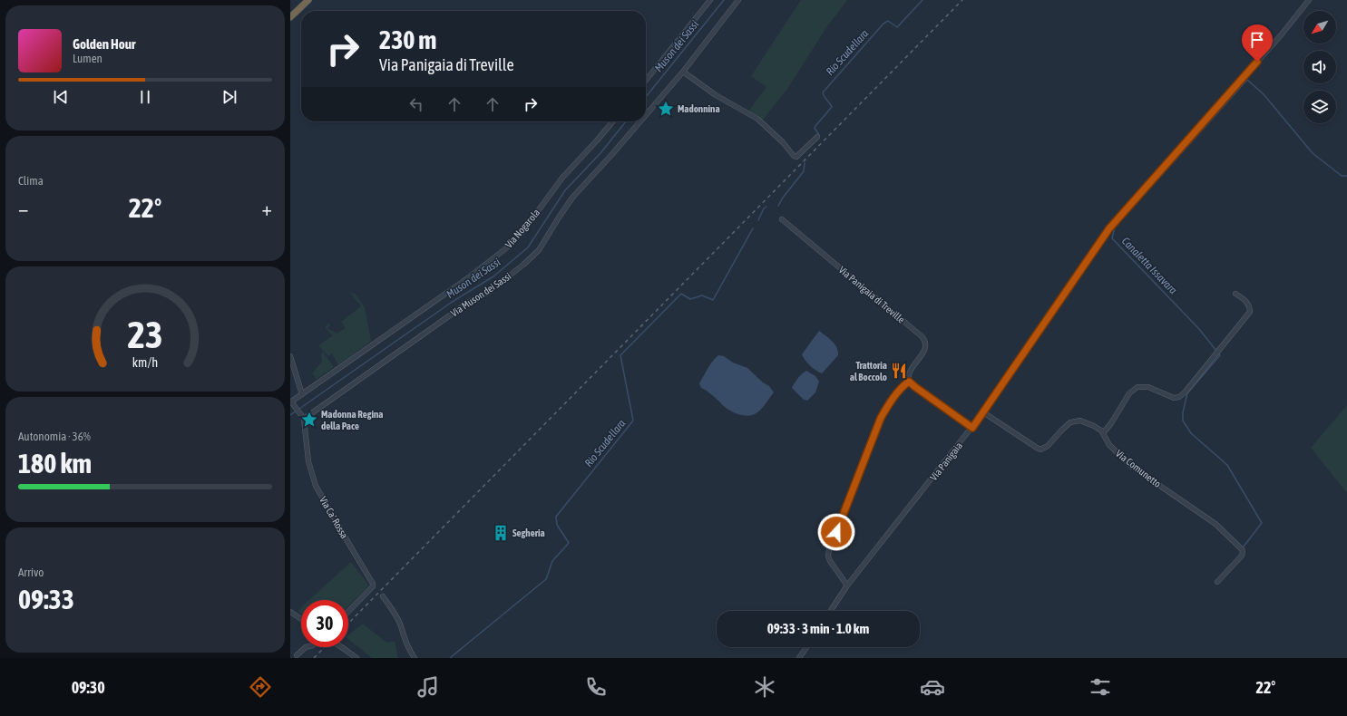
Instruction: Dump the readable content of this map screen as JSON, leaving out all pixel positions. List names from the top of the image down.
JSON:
{
  "streets": {
    "street": [
      "Via Nogarola",
      "Via Muson dei Sassi",
      "Via Panigaia di Treville",
      "Via Panigaia",
      "Via Comunetto",
      "Via Ca' Rossa"
    ]
  },
  "crossings": [
    ["Via Nogarola", "Via Ca' Rossa"],
    ["Via Muson dei Sassi", "Via Ca' Rossa"],
    ["Via Panigaia di Treville", "Via Panigaia"],
    ["Via Panigaia", "Via Comunetto"]
  ],
  "water": ["Muson dei Sassi", "Rio Scudellara", "Canaletta Issavara"],
  "places": {
    "place": ["Madonnina", "Madonna Regina della Pace"],
    "restaurant": ["Trattoria al Boccolo"],
    "building": ["Segheria"]
  },
  "north": "bottom left",
  "page": {
    "turn": ["230 m", "Via Panigaia di Treville"],
    "song": ["Golden Hour", "Lumen"],
    "tile": [
      "Clima",
      ["Autonomia · 36%", "180 km"],
      ["Arrivo", "09:33"]
    ],
    "heat": ["−", "22°", "+"],
    "limit": "30",
    "trip": "09:33 · 3 min · 1.0 km",
    "tabs": ["09:30", "22°"],
    "gauge": ["23", "km/h"]
  }
}
